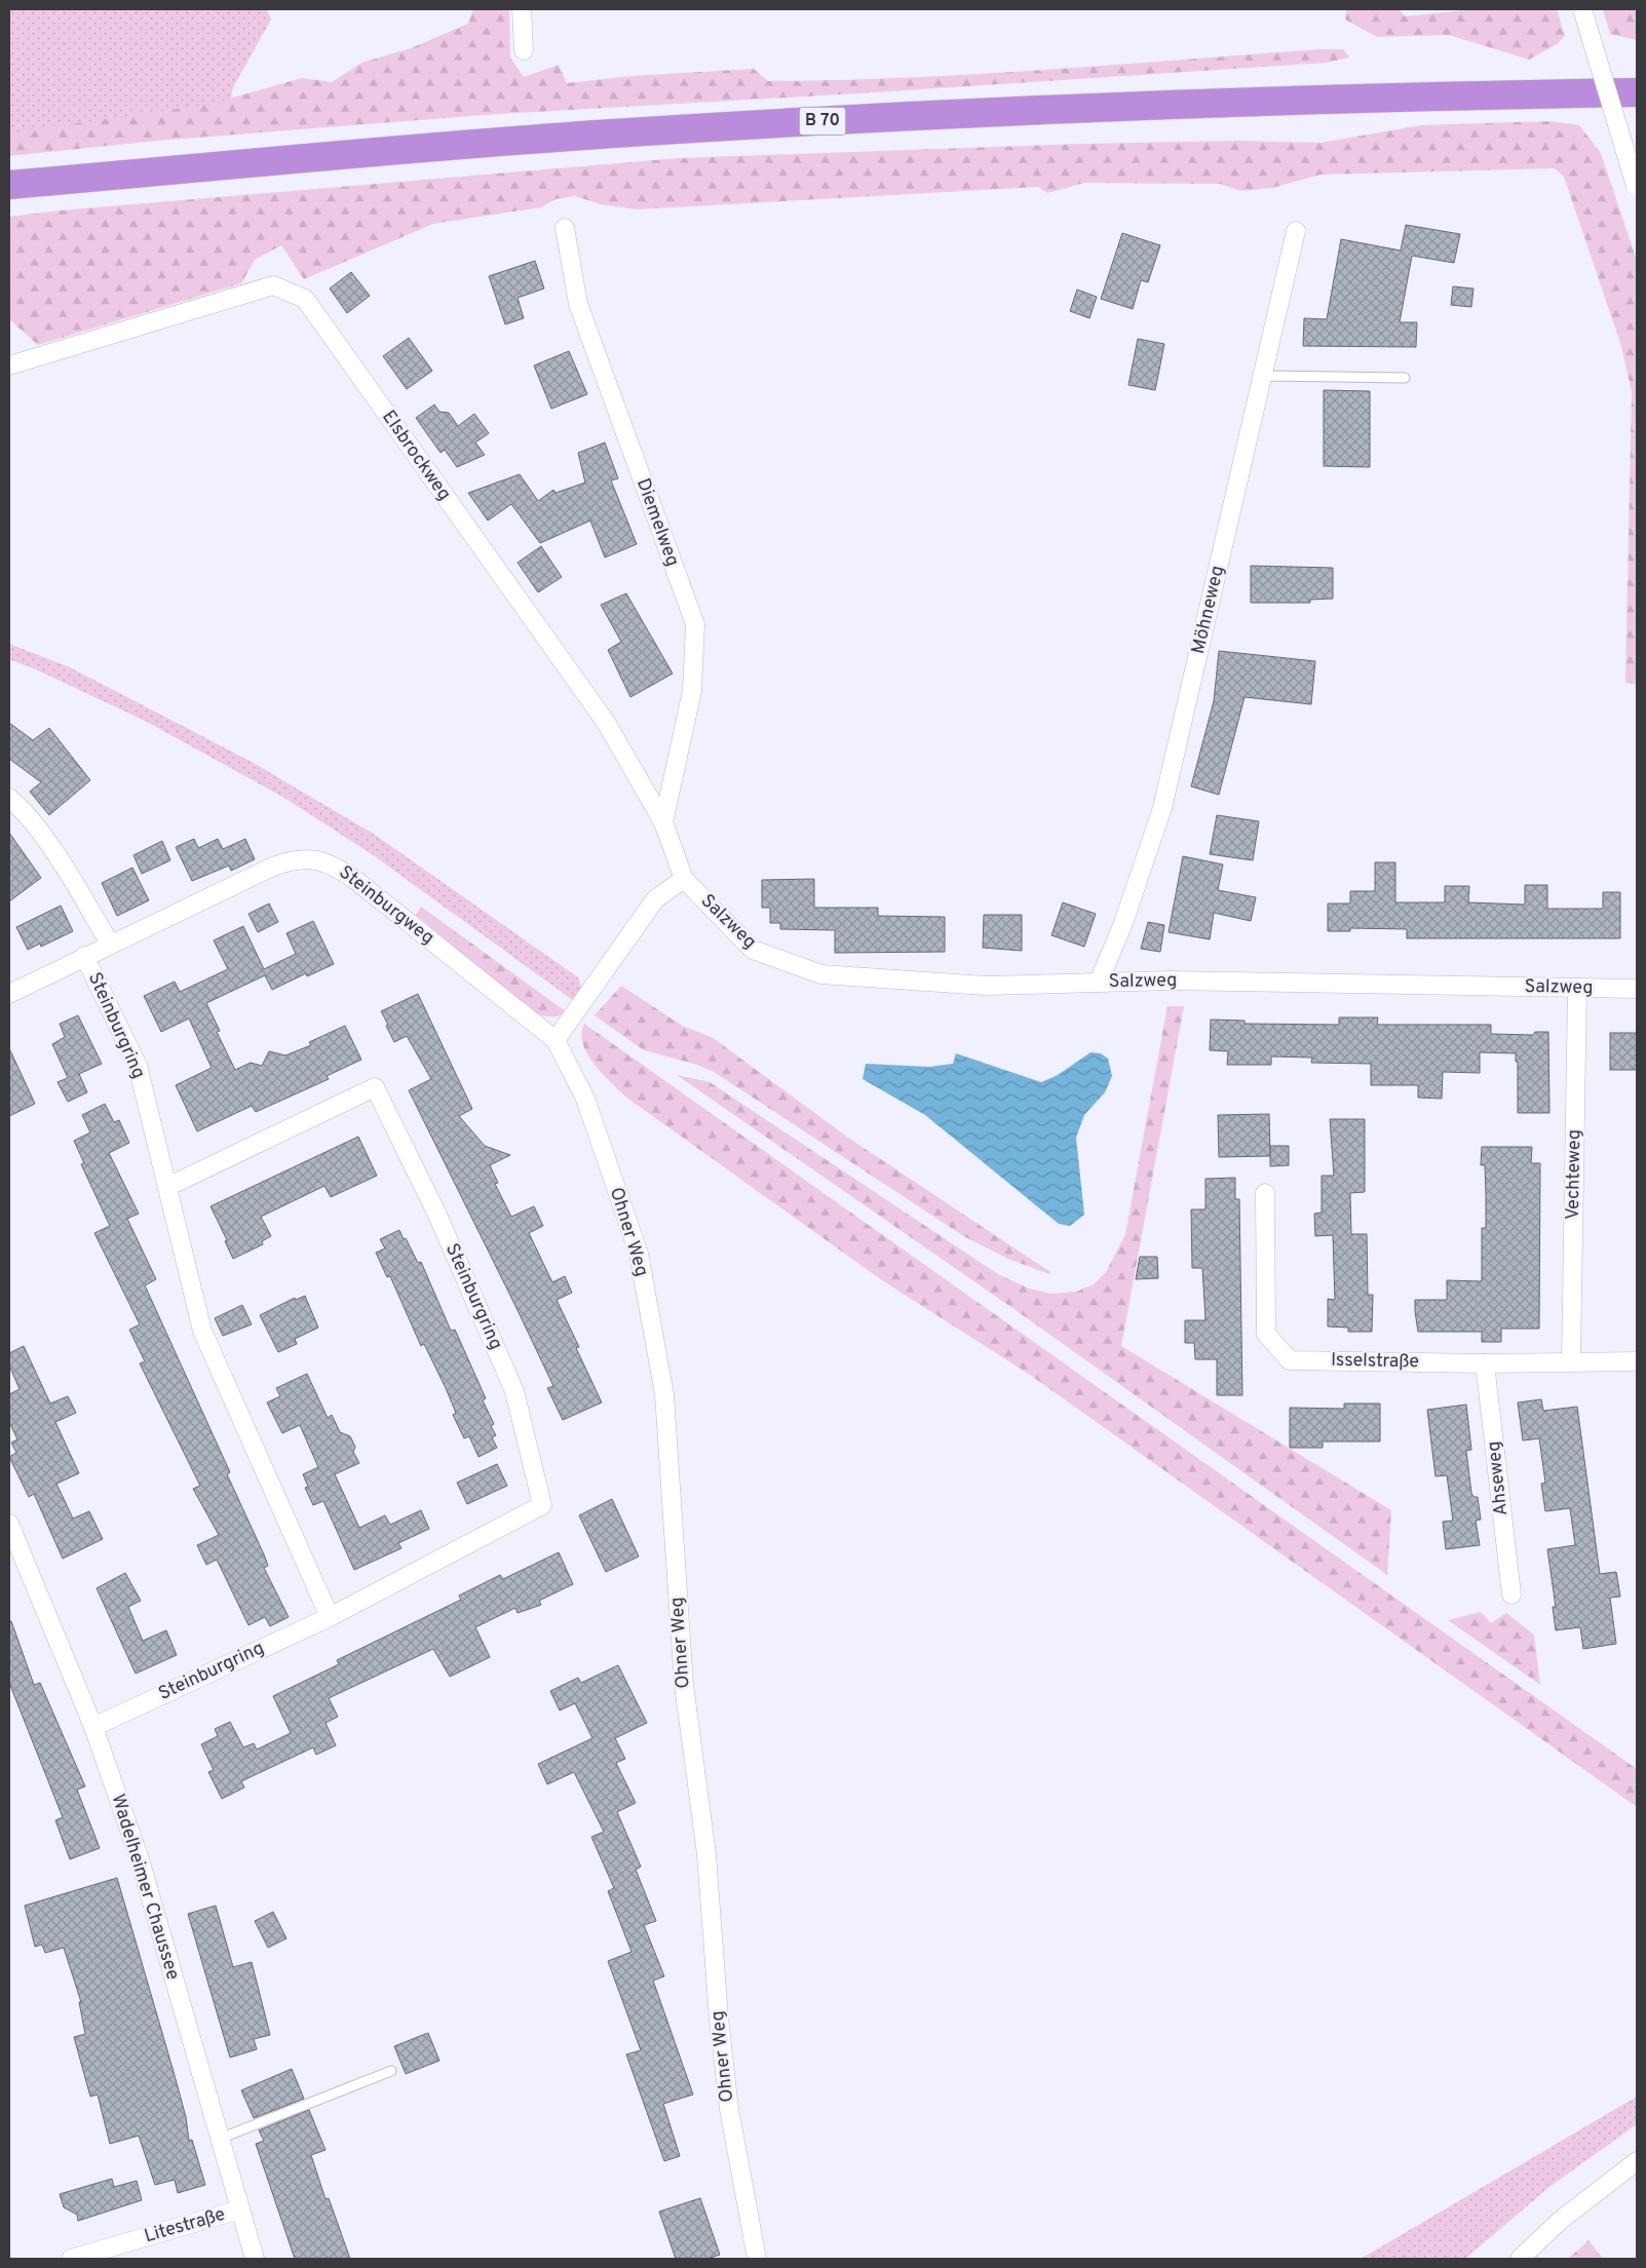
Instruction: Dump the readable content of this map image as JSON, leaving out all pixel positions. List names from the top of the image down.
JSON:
{
  "streets": {
    "highway": ["B 70"],
    "street": [
      "Elsbrockweg",
      "Diemelweg",
      "Möhneweg",
      "Steinburgweg",
      "Salzweg",
      "Steinburgring",
      "Vechteweg",
      "Ohner Weg",
      "Isselstraße",
      "Ahseweg",
      "Wadelheimer Chaussee",
      "Litestraße"
    ]
  },
  "crossings": [
    ["Elsbrockweg", "Diemelweg"],
    ["Elsbrockweg", "Salzweg"],
    ["Möhneweg", "Salzweg"],
    ["Steinburgweg", "Steinburgring"],
    ["Steinburgweg", "Ohner Weg"],
    ["Salzweg", "Vechteweg"],
    ["Steinburgring", "Wadelheimer Chaussee"],
    ["Vechteweg", "Isselstraße"],
    ["Isselstraße", "Ahseweg"],
    ["Wadelheimer Chaussee", "Litestraße"]
  ]
}
